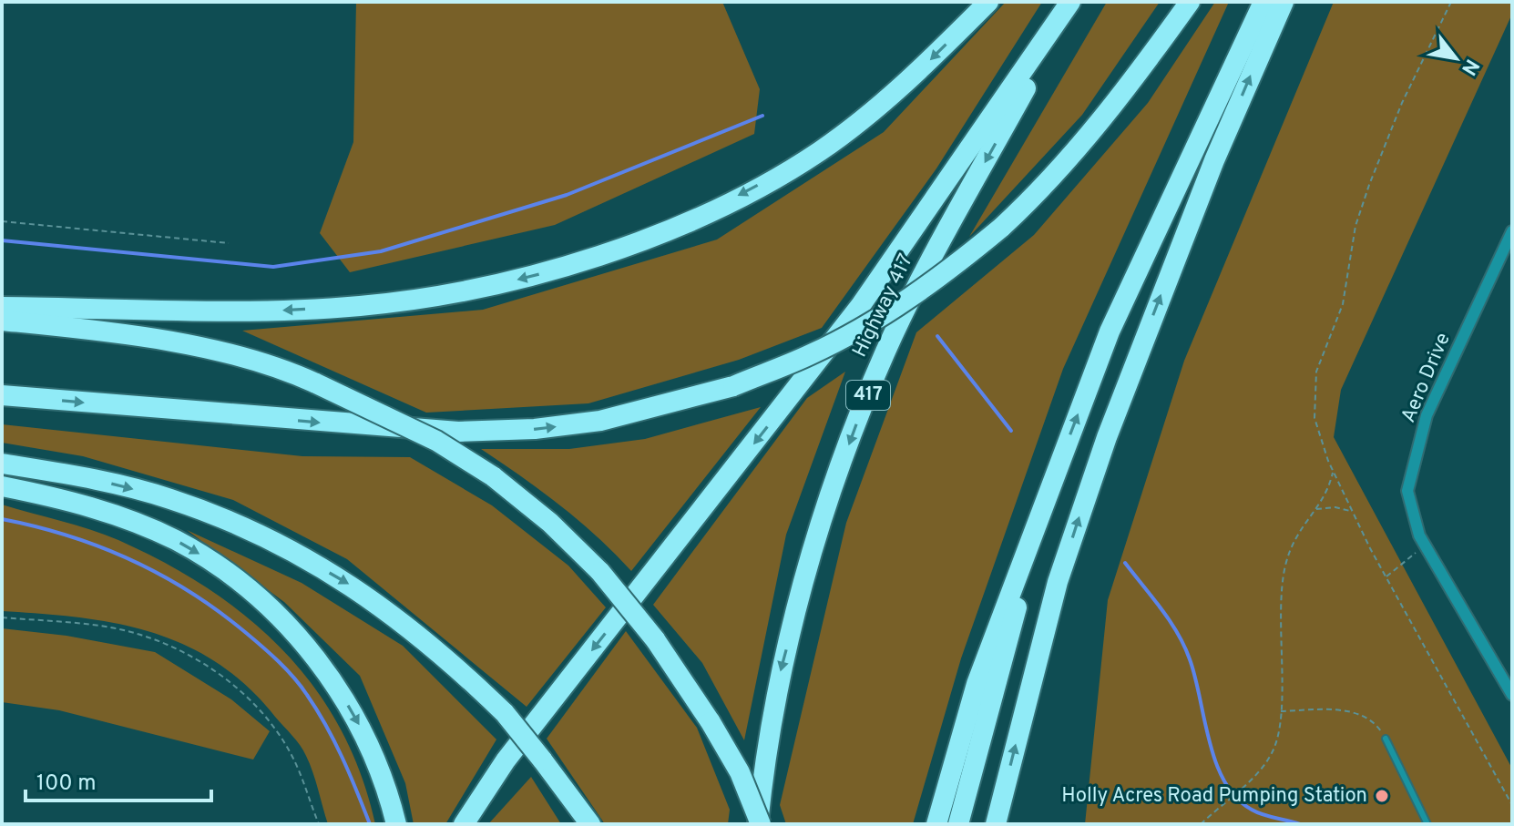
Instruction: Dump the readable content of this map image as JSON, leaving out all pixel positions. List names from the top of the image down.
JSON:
{
  "streets": {
    "highway": ["Highway 417", "417"],
    "street": ["Aero Drive"]
  },
  "places": ["Holly Acres Road Pumping Station"],
  "scale_bar": "100 m",
  "north": "bottom right"
}
